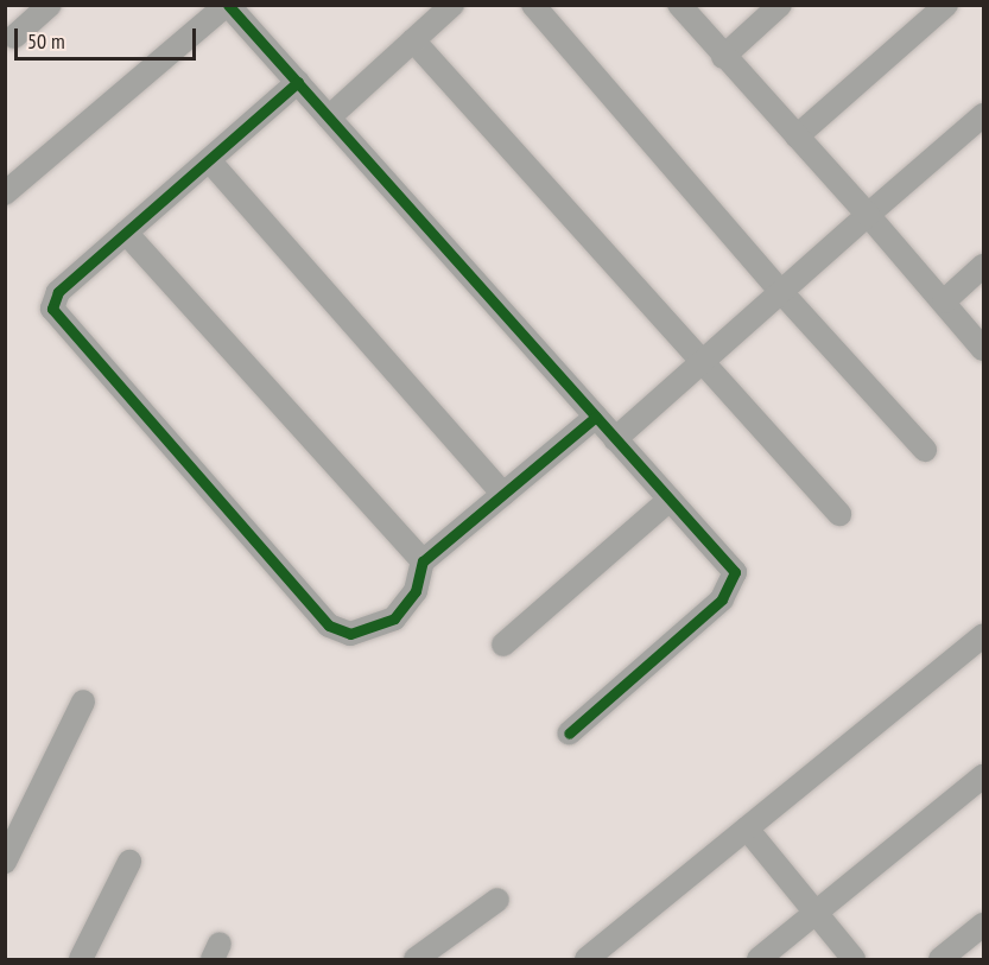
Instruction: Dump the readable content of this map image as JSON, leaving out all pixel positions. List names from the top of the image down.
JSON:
{
  "scale_bar": "50 m"
}
